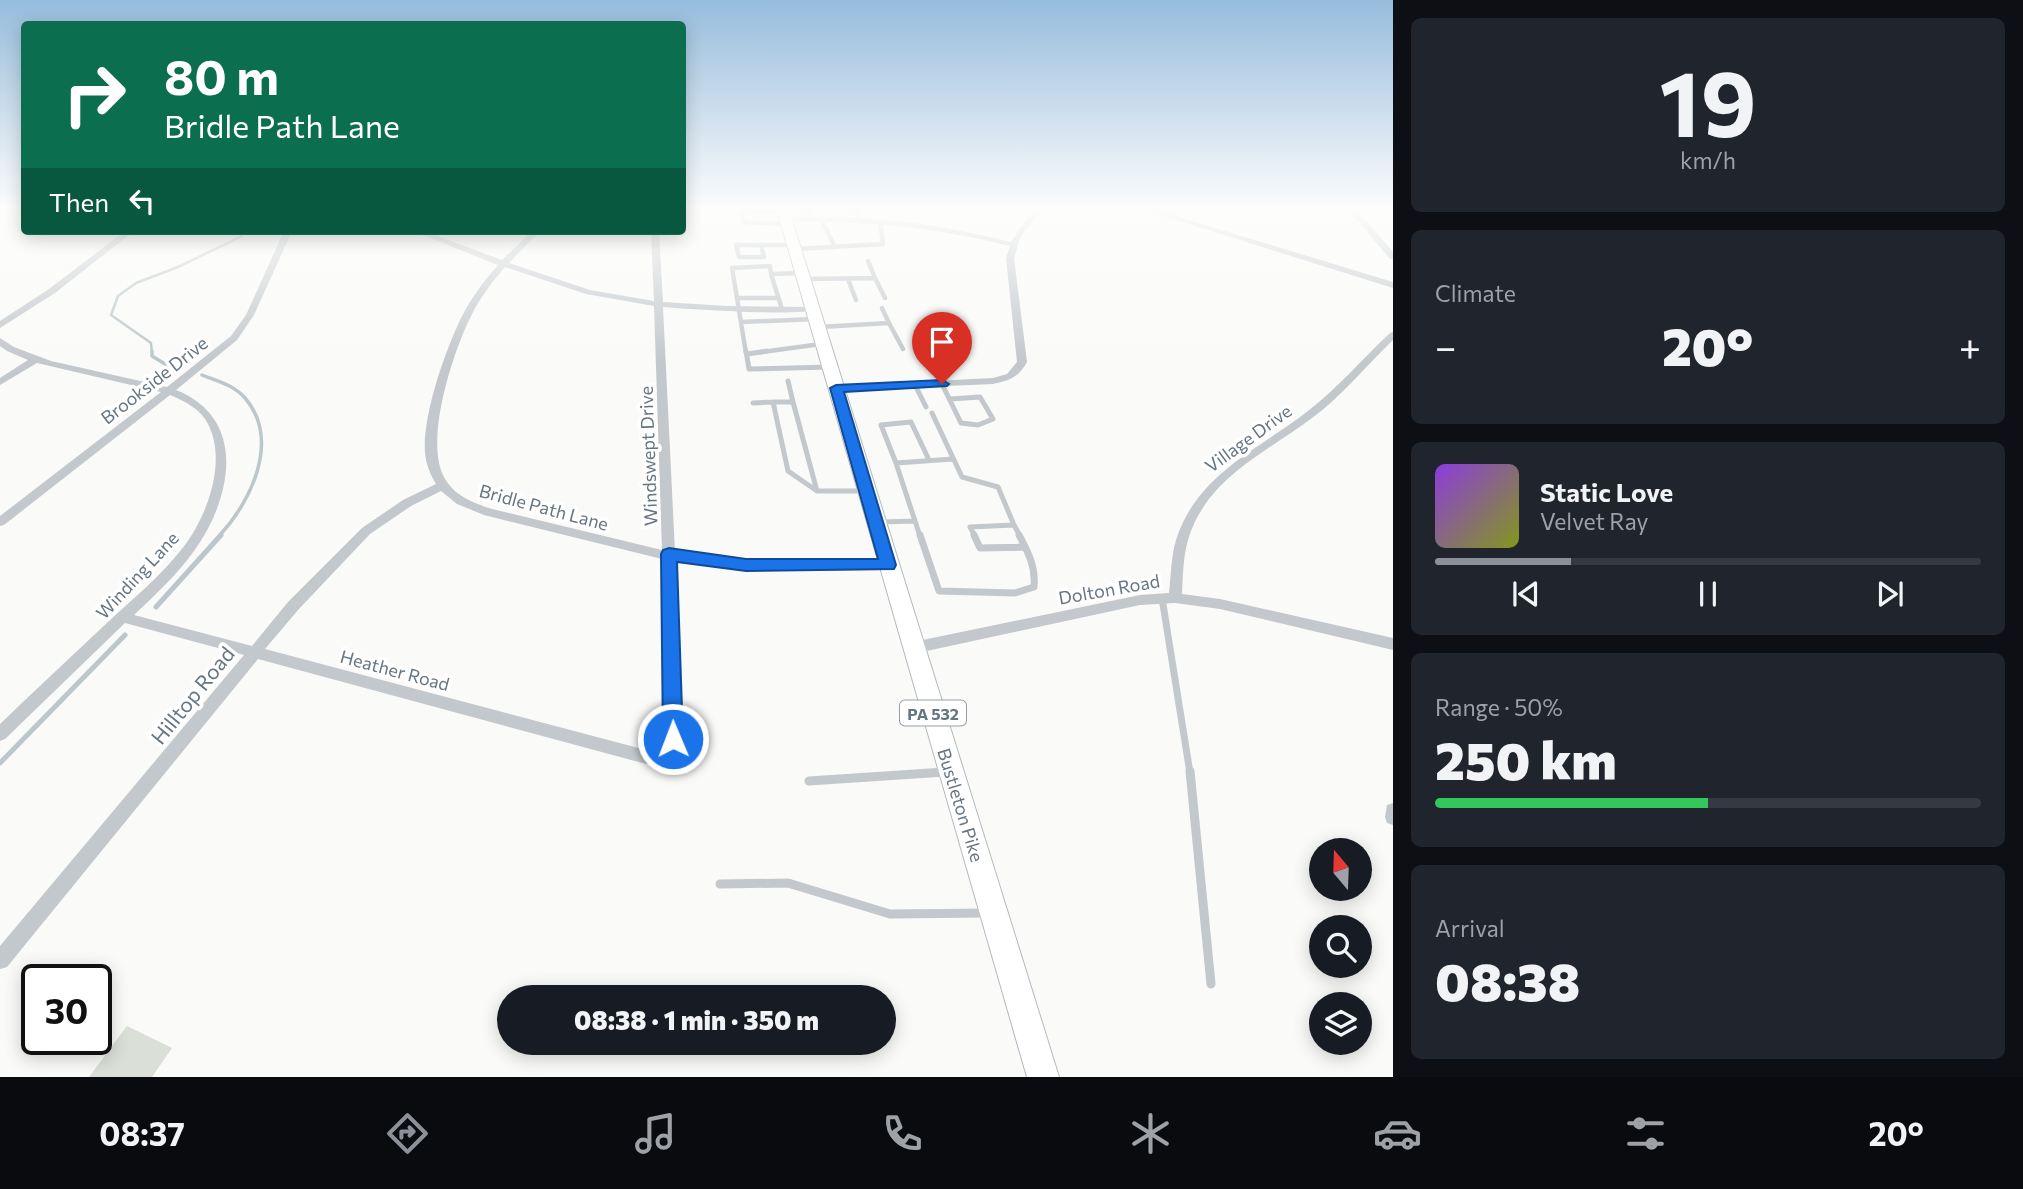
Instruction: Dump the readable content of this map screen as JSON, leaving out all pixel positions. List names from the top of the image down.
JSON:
{
  "streets": {
    "main road": ["PA 532", "Bustleton Pike"],
    "street": [
      "Brookside Drive",
      "Village Drive",
      "Windswept Drive",
      "Bridle Path Lane",
      "Winding Lane",
      "Dolton Road",
      "Heather Road",
      "Hilltop Road"
    ]
  },
  "crossings": [
    ["Brookside Drive", "Winding Lane"],
    ["Village Drive", "Dolton Road"],
    ["Windswept Drive", "Bridle Path Lane"],
    ["Windswept Drive", "Heather Road"],
    ["Bridle Path Lane", "Hilltop Road"],
    ["Bridle Path Lane", "Bustleton Pike"],
    ["Winding Lane", "Heather Road"],
    ["Dolton Road", "Bustleton Pike"],
    ["Heather Road", "Hilltop Road"]
  ],
  "north": "top",
  "page": {
    "tile": [
      ["19", "km/h"],
      "Climate",
      ["Range · 50%", "250 km"],
      ["Arrival", "08:38"]
    ],
    "turn": ["80 m", "Bridle Path Lane"],
    "then": "Then",
    "heat": ["−", "20°", "+"],
    "song": ["Static Love", "Velvet Ray"],
    "limit": "30",
    "trip": "08:38 · 1 min · 350 m",
    "tabs": ["08:37", "20°"]
  }
}
